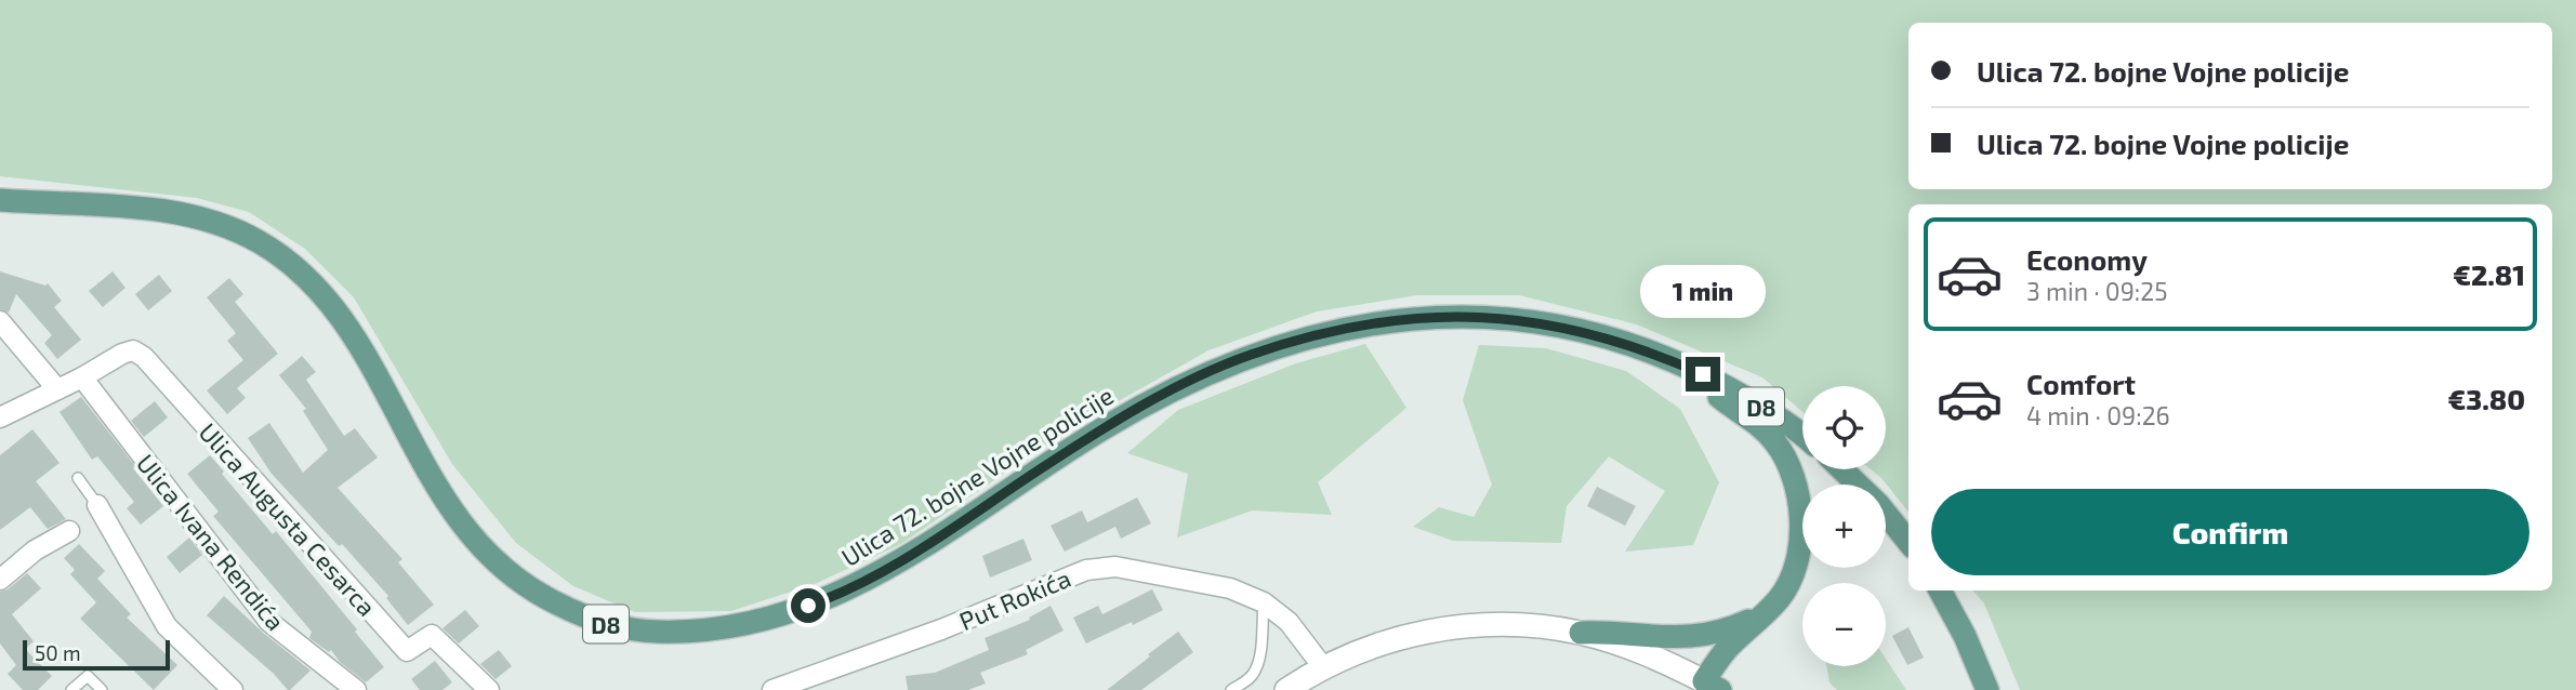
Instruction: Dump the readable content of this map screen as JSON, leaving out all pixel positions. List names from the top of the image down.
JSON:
{
  "streets": {
    "main road": ["D8", "Ulica 72. bojne Vojne policije"],
    "street": ["Ulica Augusta Cesarca", "Ulica Ivana Rendića", "Put Rokića"]
  },
  "crossings": [
    ["Ulica Augusta Cesarca", "Ulica Ivana Rendića"]
  ],
  "scale_bar": "50 m",
  "page": {
    "banner": ["Ulica 72. bojne Vojne policije", "Ulica 72. bojne Vojne policije"],
    "list": [
      {
        "name": "Economy",
        "note": "3 min · 09:25",
        "value": "€2.81"
      },
      {
        "name": "Comfort",
        "note": "4 min · 09:26",
        "value": "€3.80"
      }
    ],
    "bubble": "1 min",
    "map_buttons": ["+", "−"],
    "buttons": "Confirm",
    "scale": "50 m"
  }
}
